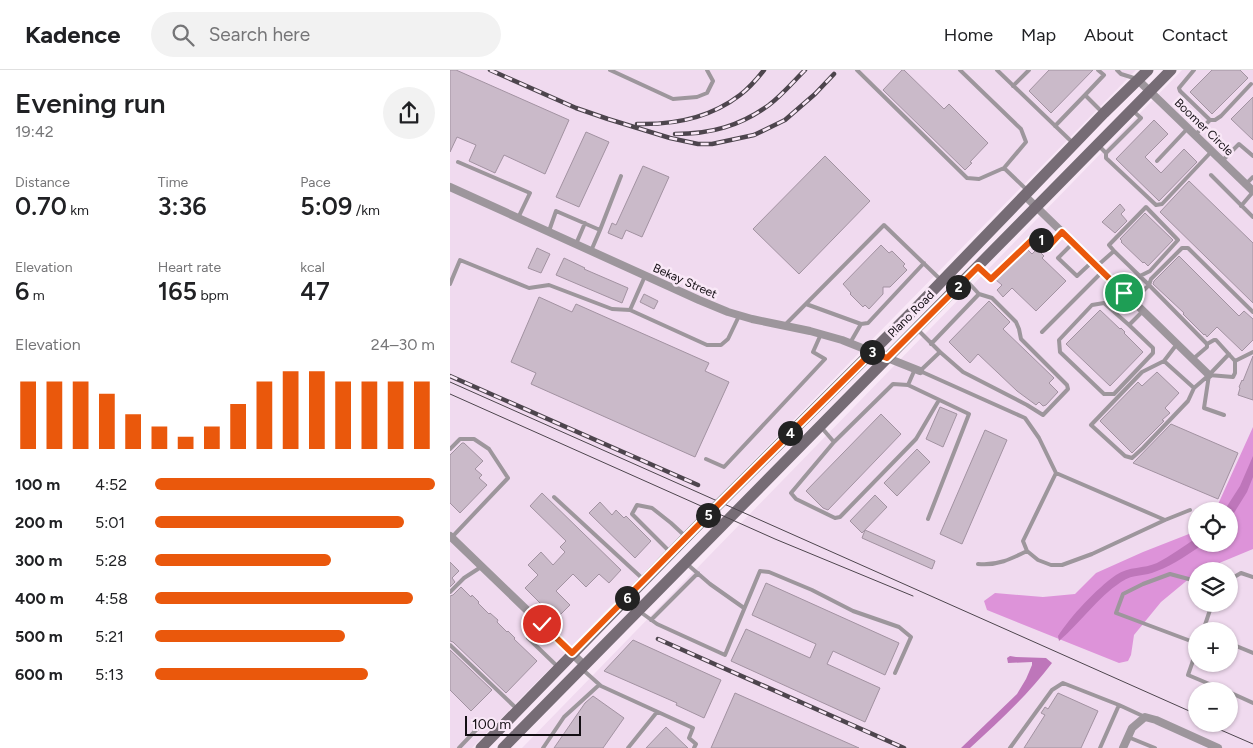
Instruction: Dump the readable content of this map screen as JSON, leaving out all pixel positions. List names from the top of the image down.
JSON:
{
  "streets": {
    "main road": ["Plano Road"],
    "street": ["Boomer Circle", "Bekay Street"]
  },
  "crossings": [
    ["Boomer Circle", "Plano Road"],
    ["Bekay Street", "Plano Road"]
  ],
  "scale_bar": "100 m",
  "page": {
    "header": "Kadence",
    "search": "Search here",
    "nav": [
      "Home",
      "Map",
      "About",
      "Contact"
    ],
    "heading": ["Evening run", "19:42"],
    "stats": [
      ["Distance", "0.70 km"],
      ["Time", "3:36"],
      ["Pace", "5:09 /km"],
      ["Elevation", "6 m"],
      ["Heart rate", "165 bpm"],
      ["kcal", "47"]
    ],
    "pins": [
      "1",
      "2",
      "3",
      "4",
      "5",
      "6"
    ],
    "chart": ["Elevation", "24–30 m"],
    "list": [
      {
        "name": "100 m",
        "note": "4:52"
      },
      {
        "name": "200 m",
        "note": "5:01"
      },
      {
        "name": "300 m",
        "note": "5:28"
      },
      {
        "name": "400 m",
        "note": "4:58"
      },
      {
        "name": "500 m",
        "note": "5:21"
      },
      {
        "name": "600 m",
        "note": "5:13"
      }
    ],
    "map_buttons": ["+", "−"],
    "scale": "100 m"
  }
}
